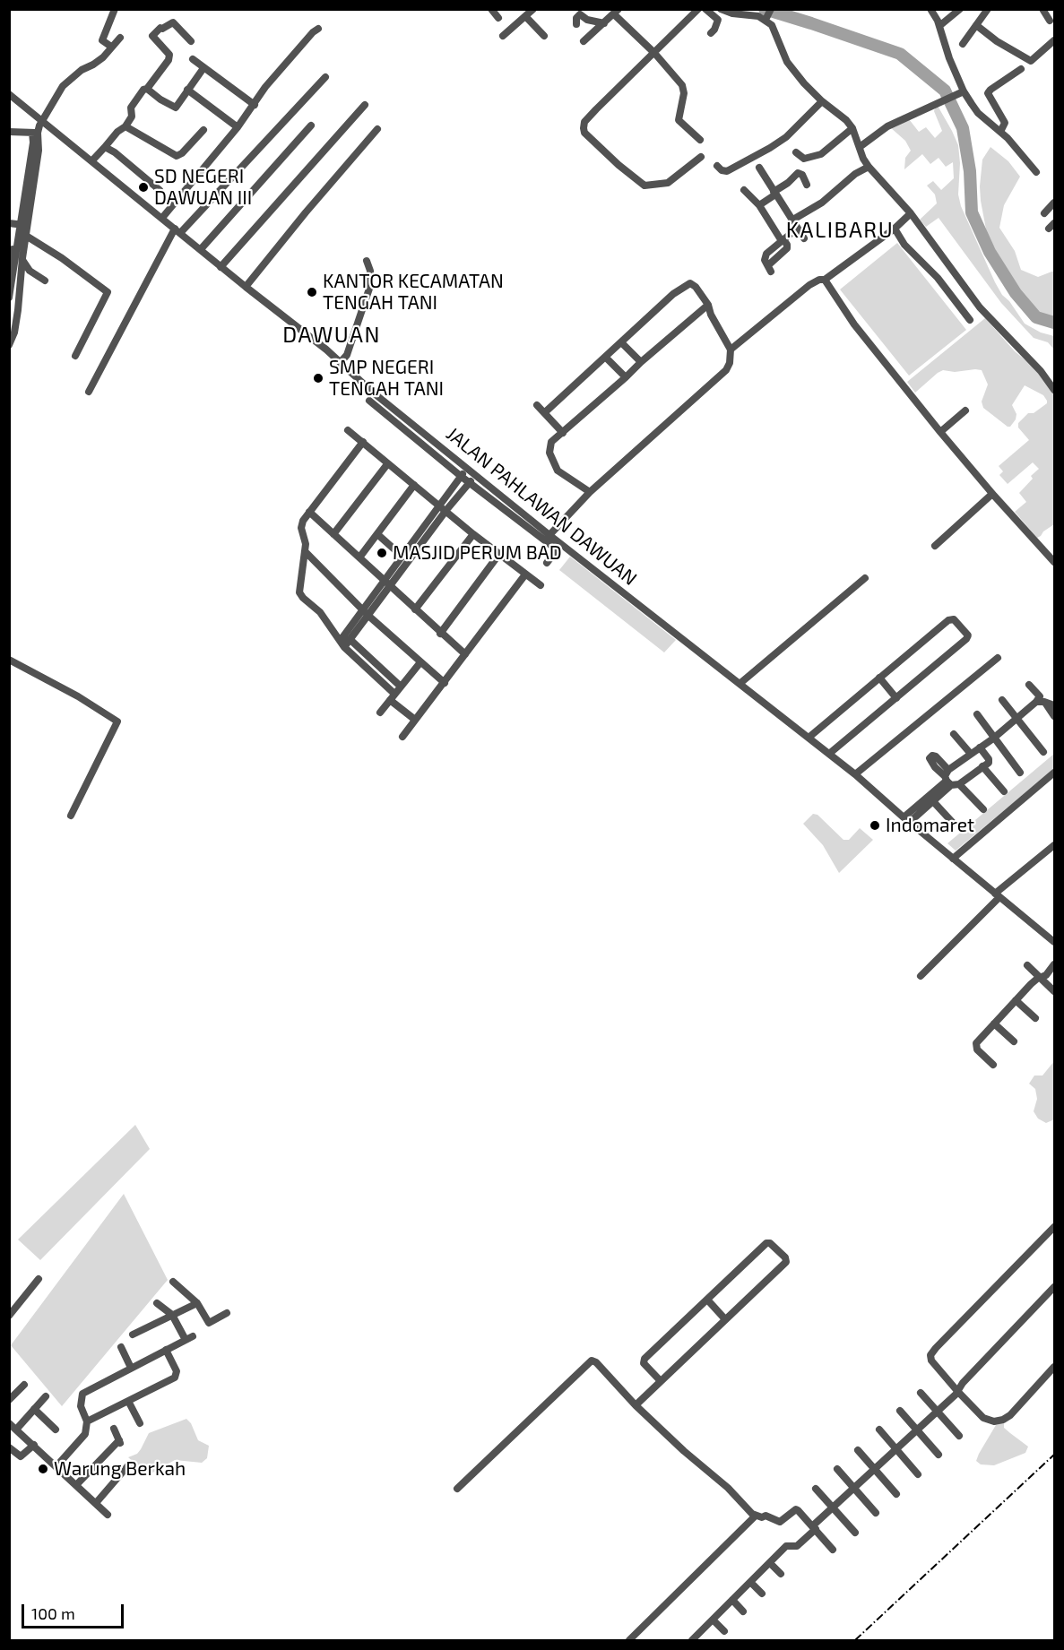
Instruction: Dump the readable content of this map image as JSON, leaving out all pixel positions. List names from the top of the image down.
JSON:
{
  "streets": {
    "street": ["JALAN PAHLAWAN DAWUAN"]
  },
  "districts": ["KALIBARU", "DAWUAN"],
  "places": [
    "SD NEGERI DAWUAN III",
    "KANTOR KECAMATAN TENGAH TANI",
    "SMP NEGERI TENGAH TANI",
    "MASJID PERUM BAD",
    "Indomaret",
    "Warung Berkah"
  ],
  "scale_bar": "100 m"
}
